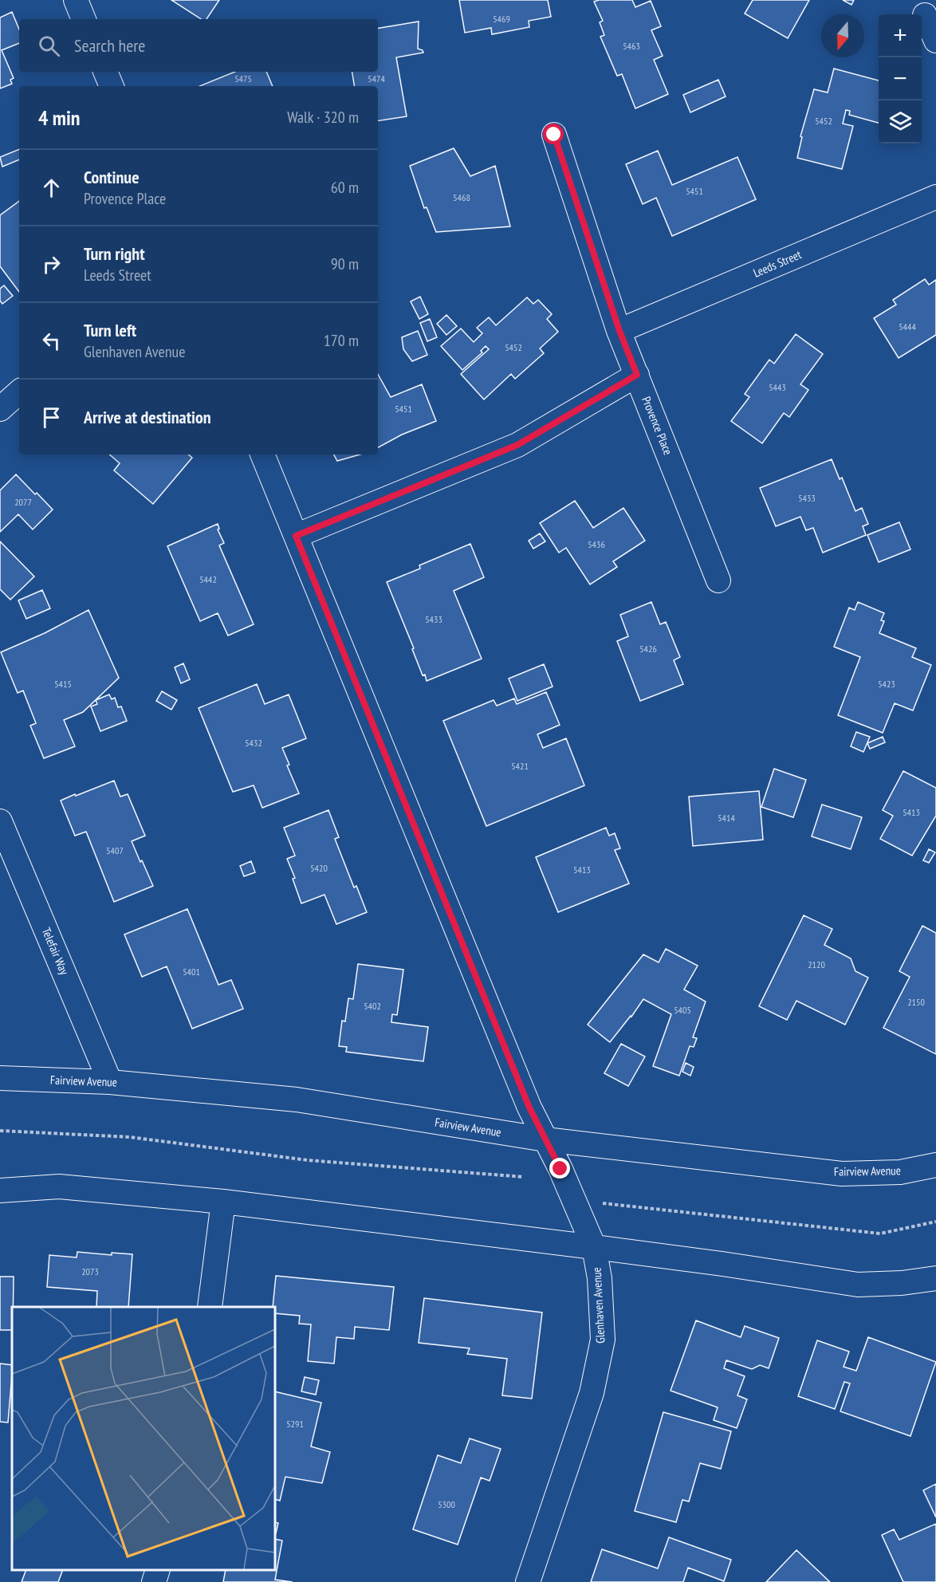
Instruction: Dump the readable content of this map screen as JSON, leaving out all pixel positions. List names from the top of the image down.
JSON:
{
  "streets": {
    "street": [
      "Leeds Street",
      "Provence Place",
      "Telefair Way",
      "Fairview Avenue",
      "Glenhaven Avenue"
    ]
  },
  "crossings": [
    ["Leeds Street", "Provence Place"],
    ["Telefair Way", "Fairview Avenue"],
    ["Fairview Avenue", "Glenhaven Avenue"]
  ],
  "house_numbers": [
    "5469",
    "5463",
    "5475",
    "5474",
    "5452",
    "5451",
    "5468",
    "5444",
    "5452",
    "5443",
    "5451",
    "5433",
    "2077",
    "5436",
    "5442",
    "5433",
    "5426",
    "5415",
    "5423",
    "5432",
    "5421",
    "5413",
    "5414",
    "5407",
    "5420",
    "5413",
    "2120",
    "5401",
    "2150",
    "5402",
    "5405",
    "2073",
    "5291",
    "5300"
  ],
  "north": "bottom",
  "page": {
    "map_buttons": ["+", "−"],
    "search": "Search here",
    "heading": ["4 min", "Walk · 320 m"],
    "list": [
      ["Continue", "Provence Place", "60 m"],
      ["Turn right", "Leeds Street", "90 m"],
      ["Turn left", "Glenhaven Avenue", "170 m"],
      "Arrive at destination"
    ]
  }
}
